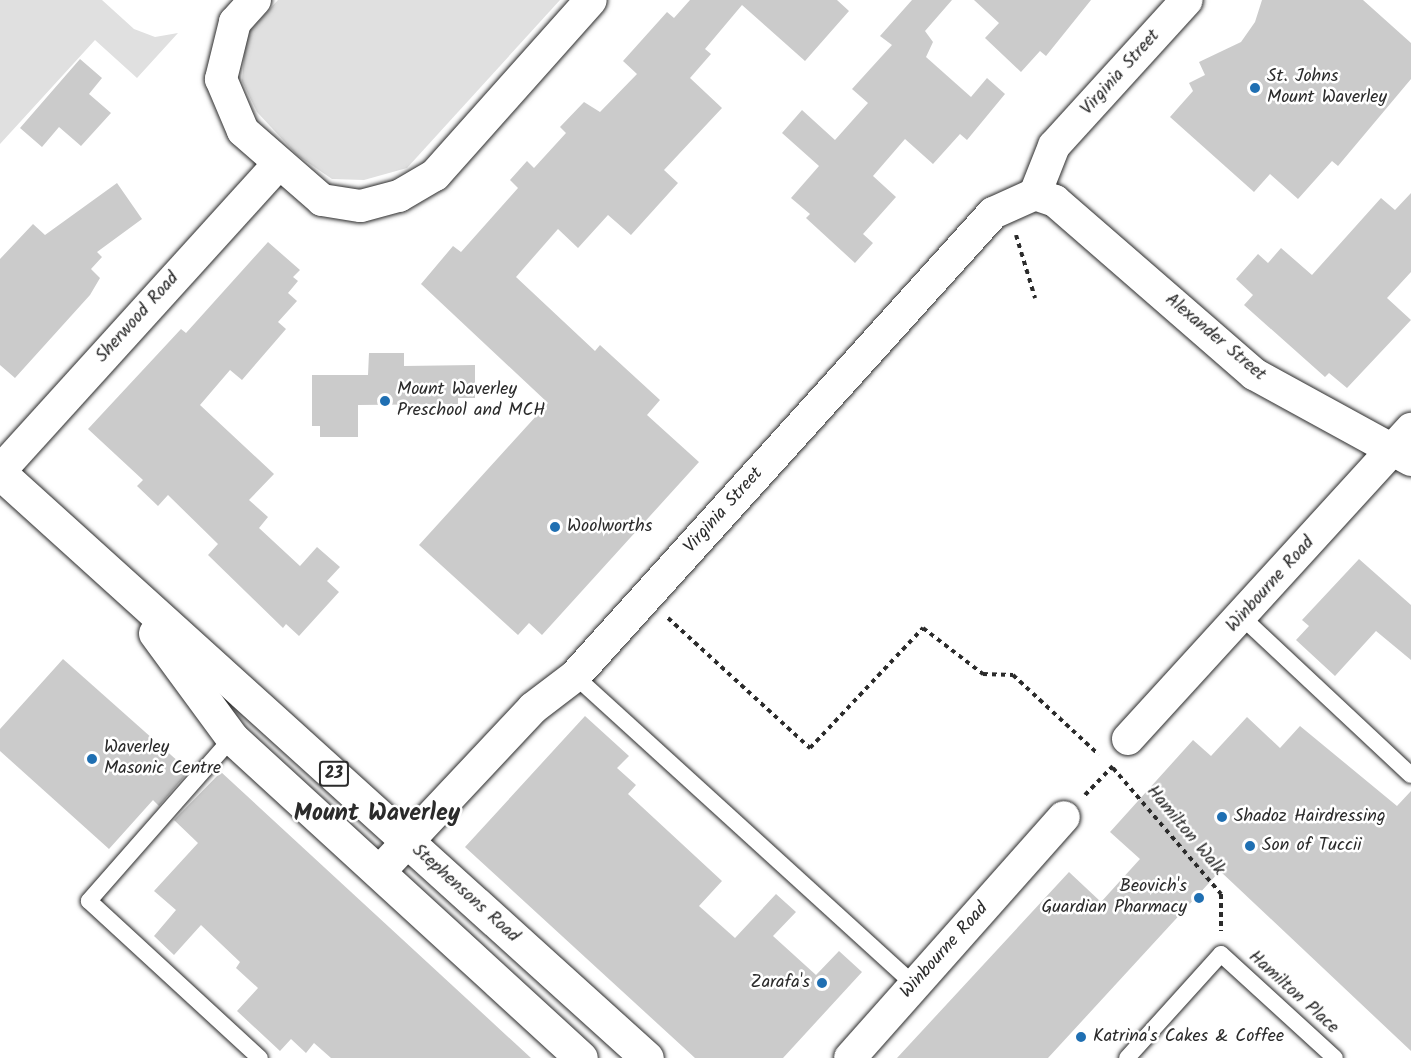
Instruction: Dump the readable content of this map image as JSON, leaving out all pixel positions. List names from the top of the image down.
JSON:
{
  "streets": {
    "main road": ["23", "Stephensons Road"],
    "street": [
      "Virginia Street",
      "Sherwood Road",
      "Alexander Street",
      "Winbourne Road"
    ],
    "lane": ["Hamilton Place"],
    "path": ["Hamilton Walk"]
  },
  "crossings": [
    ["Virginia Street", "Alexander Street"],
    ["Virginia Street", "Hamilton Walk"],
    ["Virginia Street", "Stephensons Road"],
    ["Sherwood Road", "Stephensons Road"],
    ["Alexander Street", "Winbourne Road"],
    ["Hamilton Walk", "Hamilton Place"]
  ],
  "districts": ["Mount Waverley"],
  "places": [
    "St. Johns Mount Waverley",
    "Mount Waverley Preschool and MCH",
    "Woolworths",
    "Waverley Masonic Centre",
    "Shadoz Hairdressing",
    "Son of Tuccii",
    "Beovich's Guardian Pharmacy",
    "Zarafa's",
    "Katrina's Cakes & Coffee"
  ]
}
